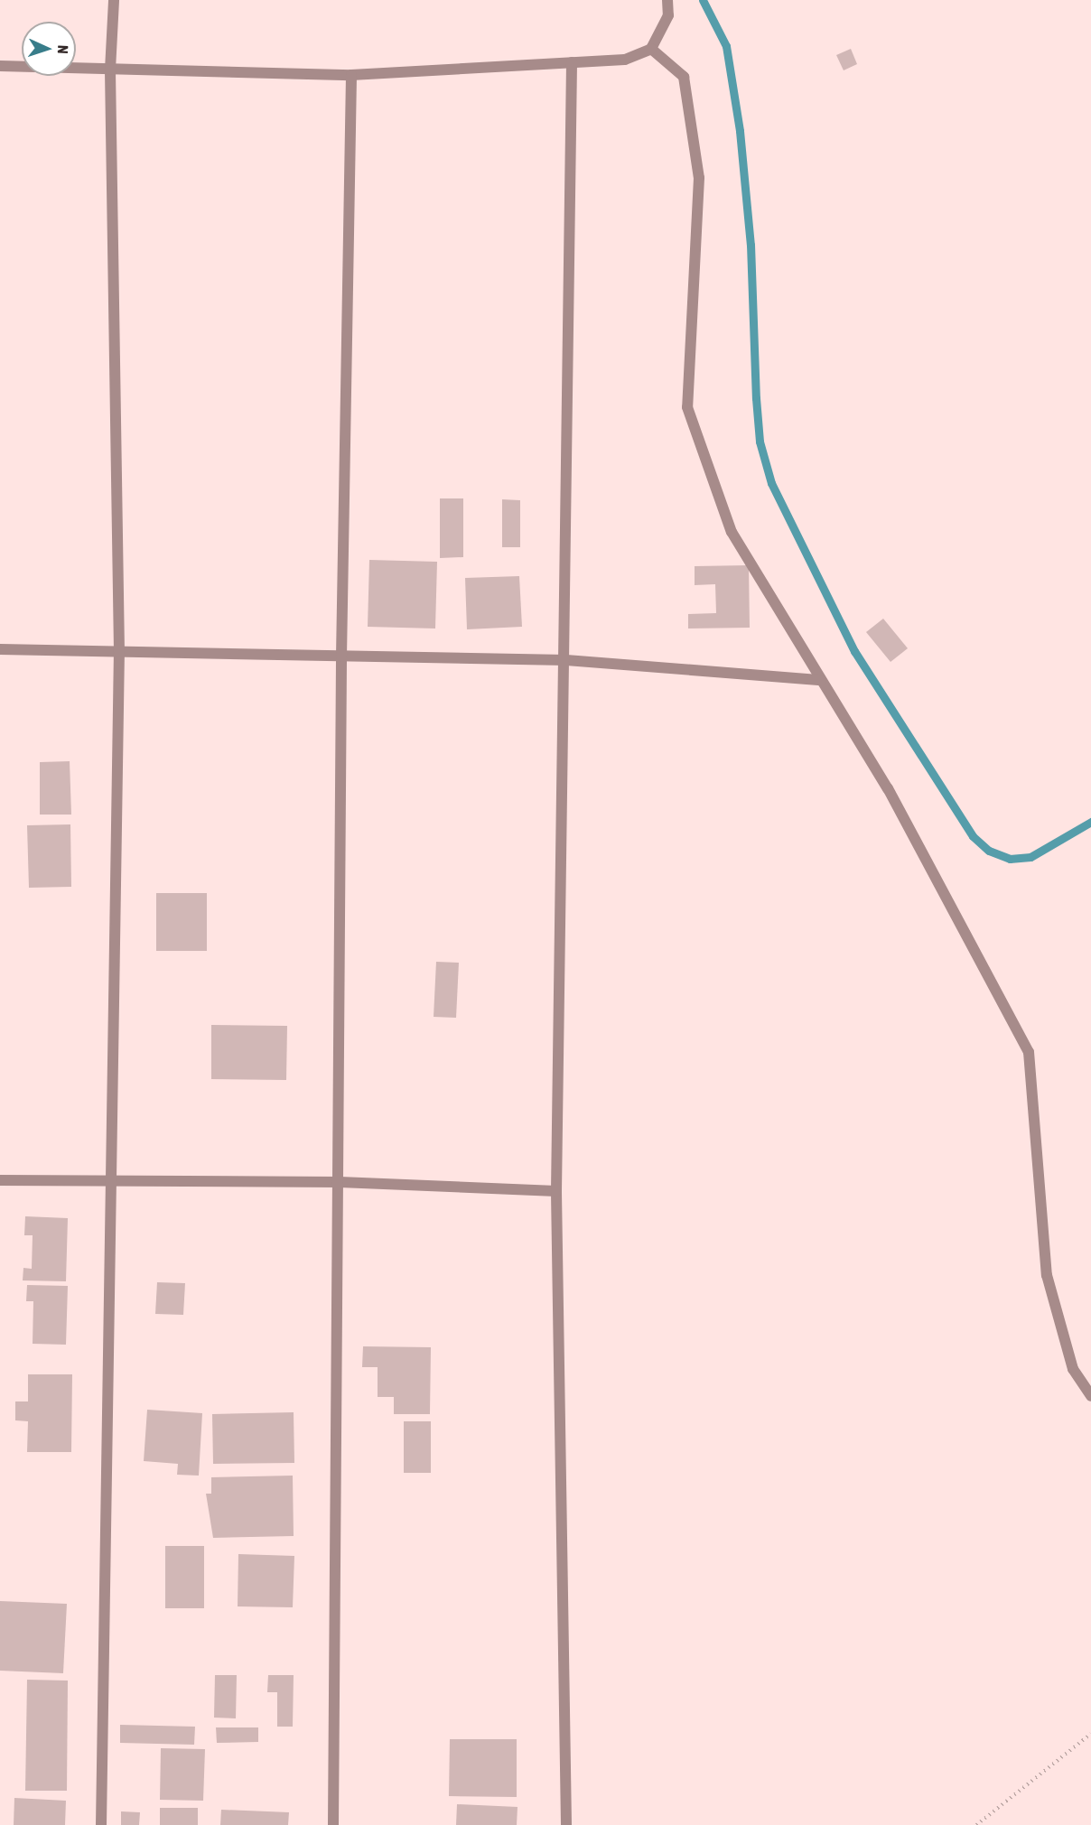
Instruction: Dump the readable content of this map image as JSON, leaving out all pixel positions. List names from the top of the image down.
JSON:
{
  "north": "right"
}
